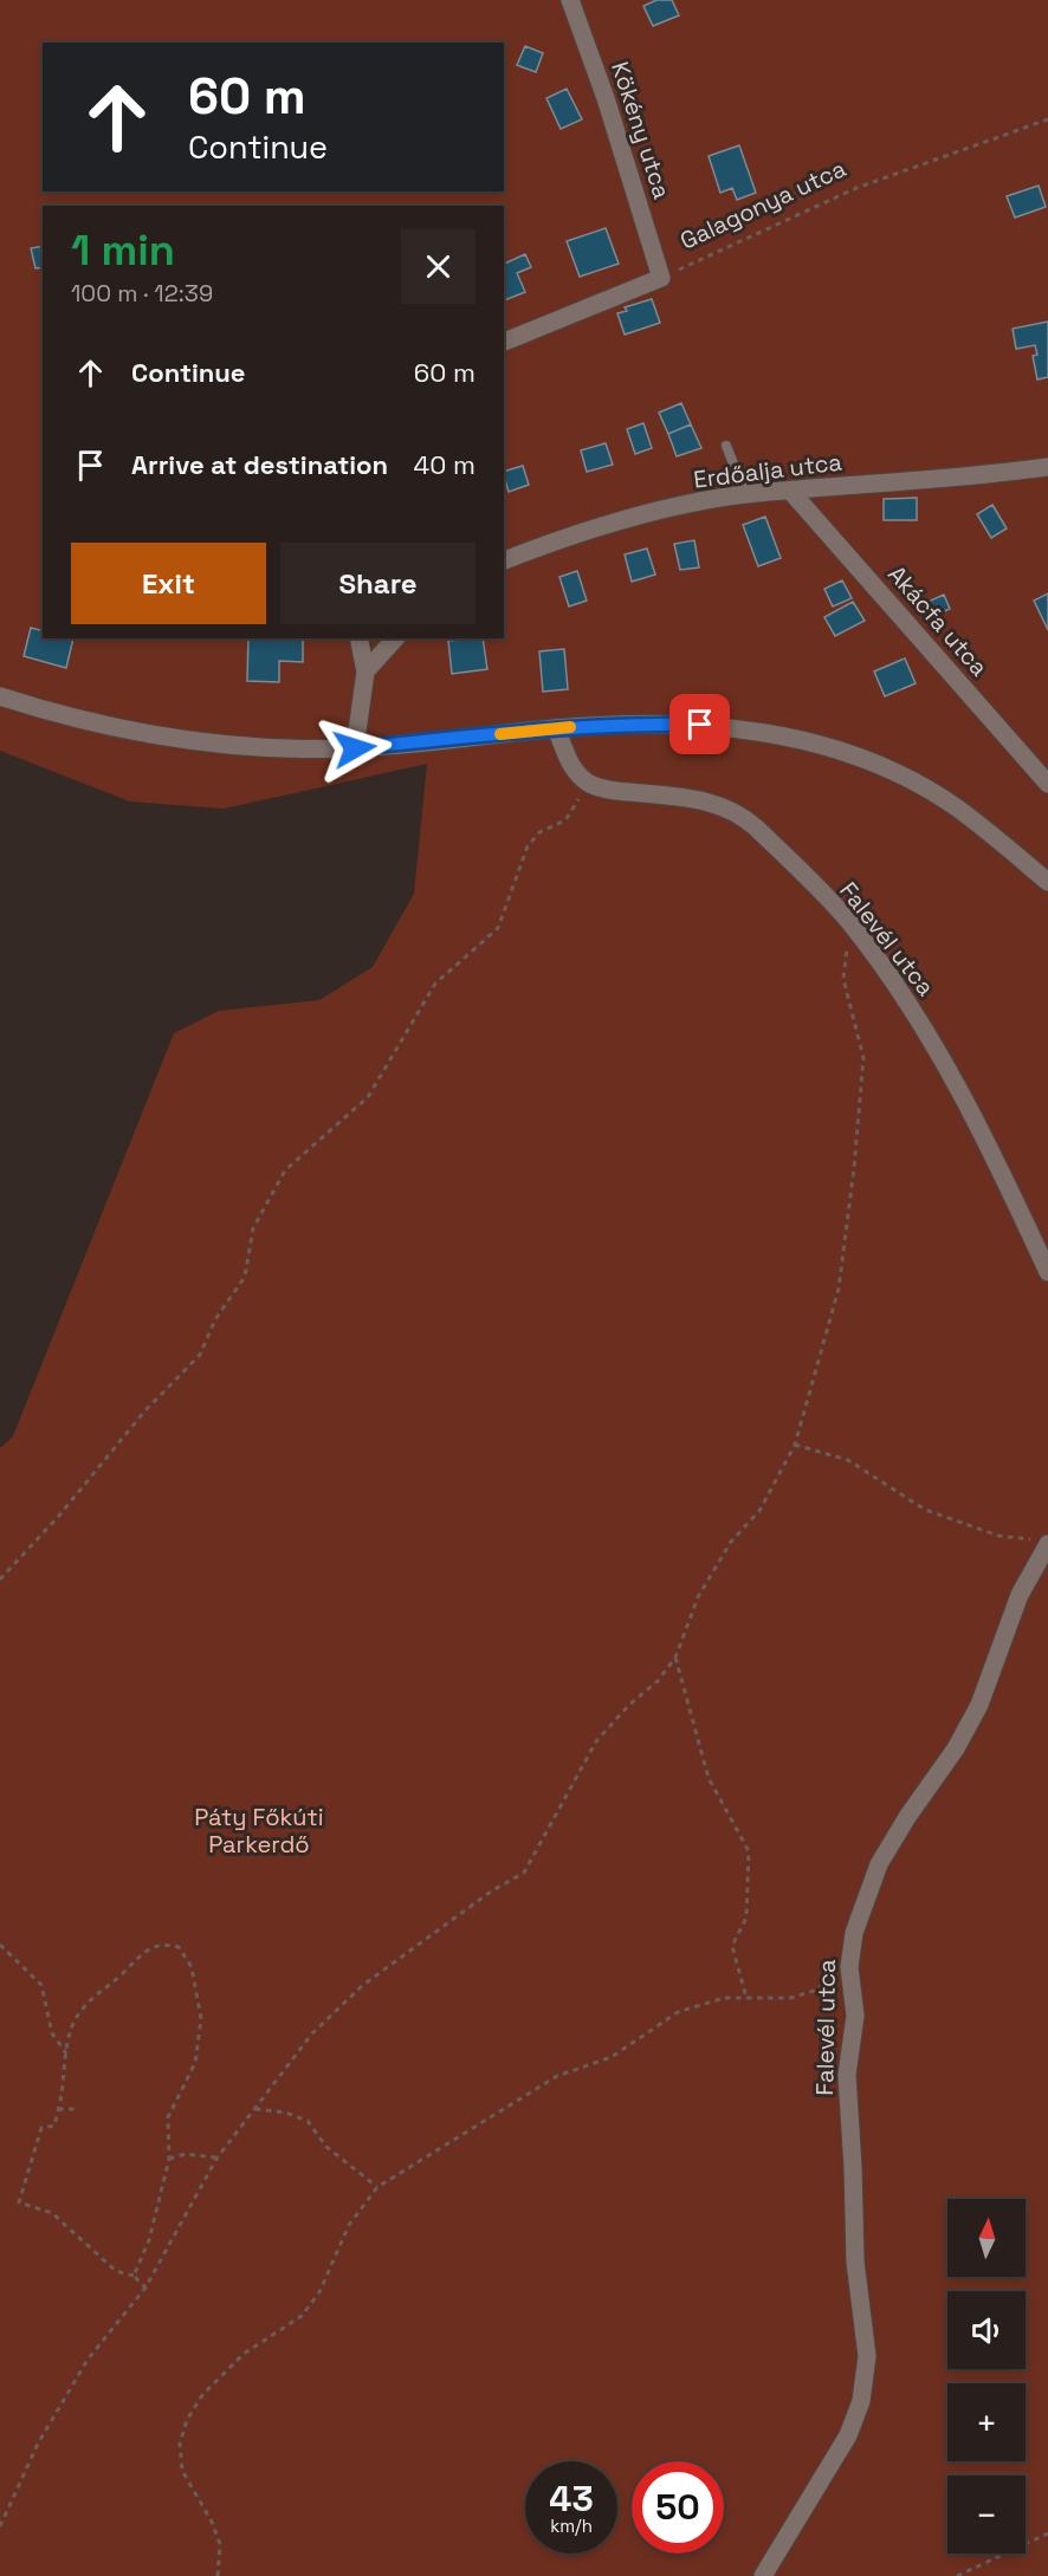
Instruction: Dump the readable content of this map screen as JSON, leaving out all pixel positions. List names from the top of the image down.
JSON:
{
  "streets": {
    "street": [
      "Kökény utca",
      "Galagonya utca",
      "Erdőalja utca",
      "Akácfa utca",
      "Falevél utca"
    ]
  },
  "crossings": [
    ["Kökény utca", "Galagonya utca"],
    ["Erdőalja utca", "Akácfa utca"]
  ],
  "parks": ["Páty Főkúti Parkerdő"],
  "north": "top",
  "page": {
    "turn": ["60 m", "Continue"],
    "heading": ["1 min", "100 m · 12:39"],
    "list": [
      {
        "name": "Continue",
        "value": "60 m"
      },
      {
        "name": "Arrive at destination",
        "value": "40 m"
      }
    ],
    "buttons": ["Exit", "Share"],
    "map_buttons": ["+", "−"],
    "speed": "43 km/h",
    "limit": "50"
  }
}
